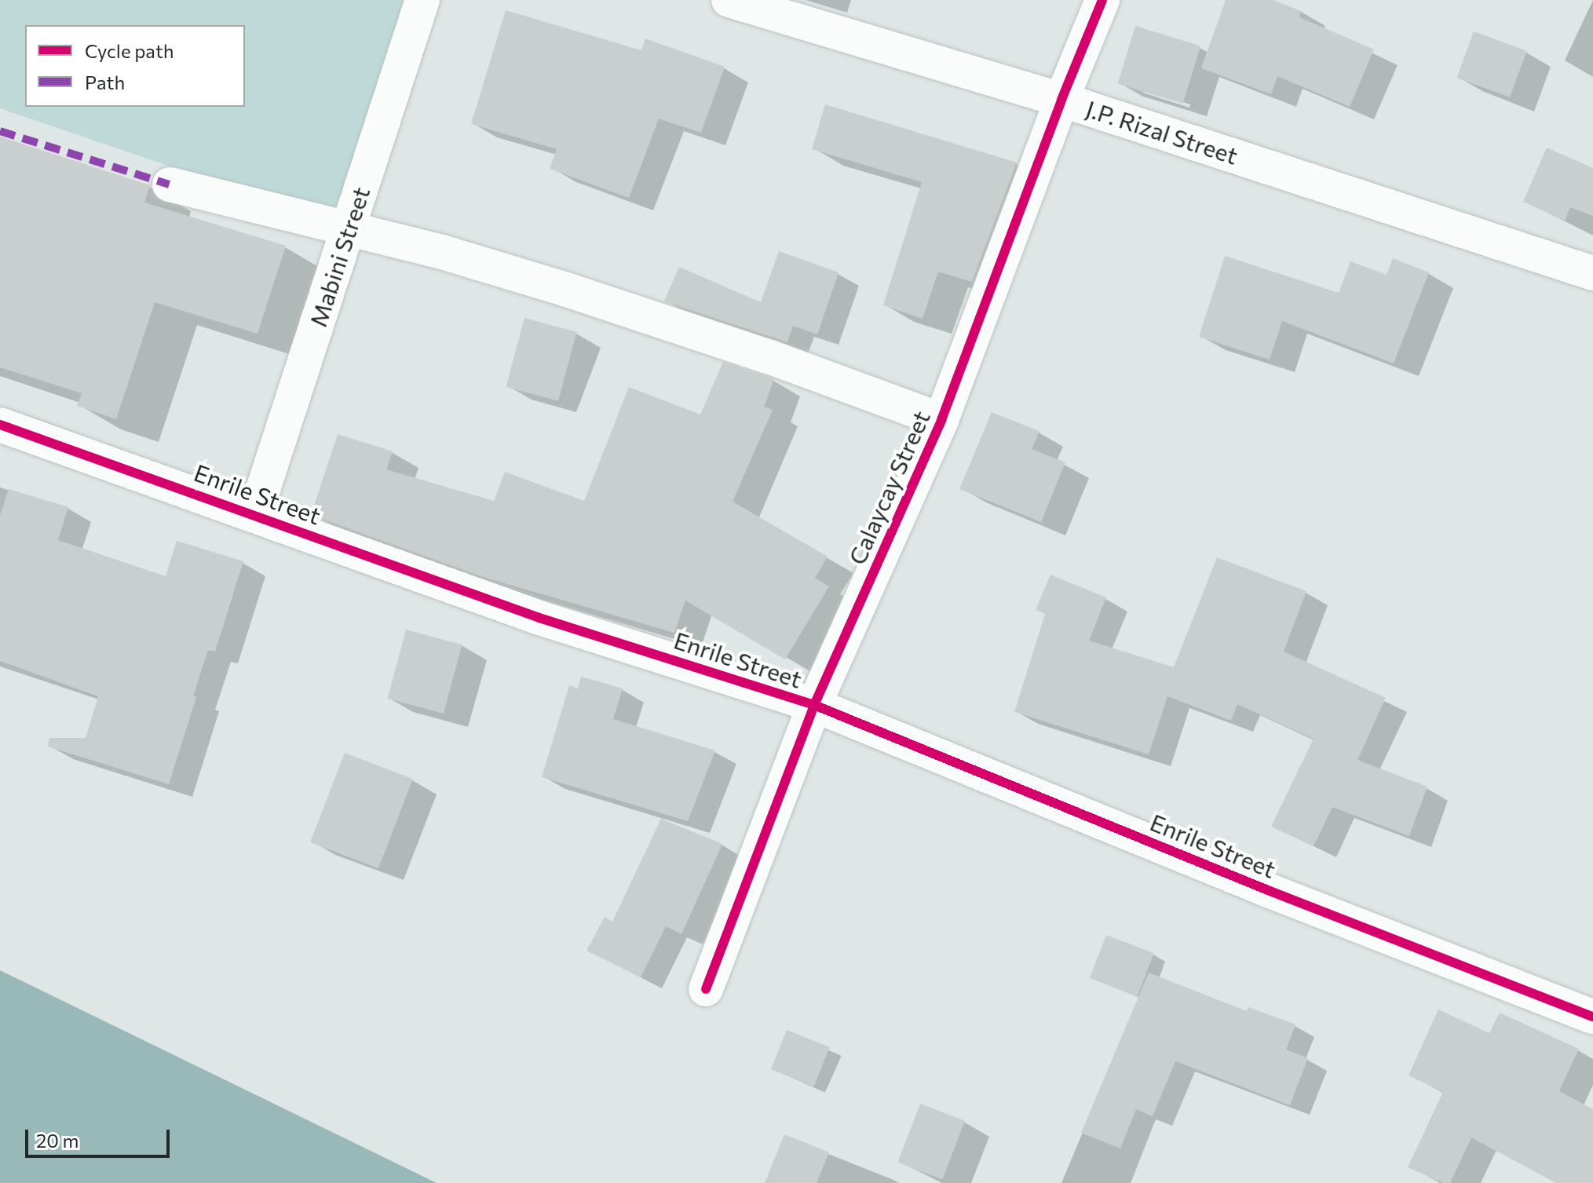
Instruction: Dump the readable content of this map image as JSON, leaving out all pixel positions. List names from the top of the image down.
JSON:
{
  "streets": {
    "street": [
      "J.P. Rizal Street",
      "Mabini Street",
      "Calaycay Street",
      "Enrile Street"
    ]
  },
  "crossings": [
    ["J.P. Rizal Street", "Calaycay Street"],
    ["Mabini Street", "Enrile Street"],
    ["Calaycay Street", "Enrile Street"]
  ],
  "legend": ["Cycle path", "Path"],
  "scale_bar": "20 m"
}
